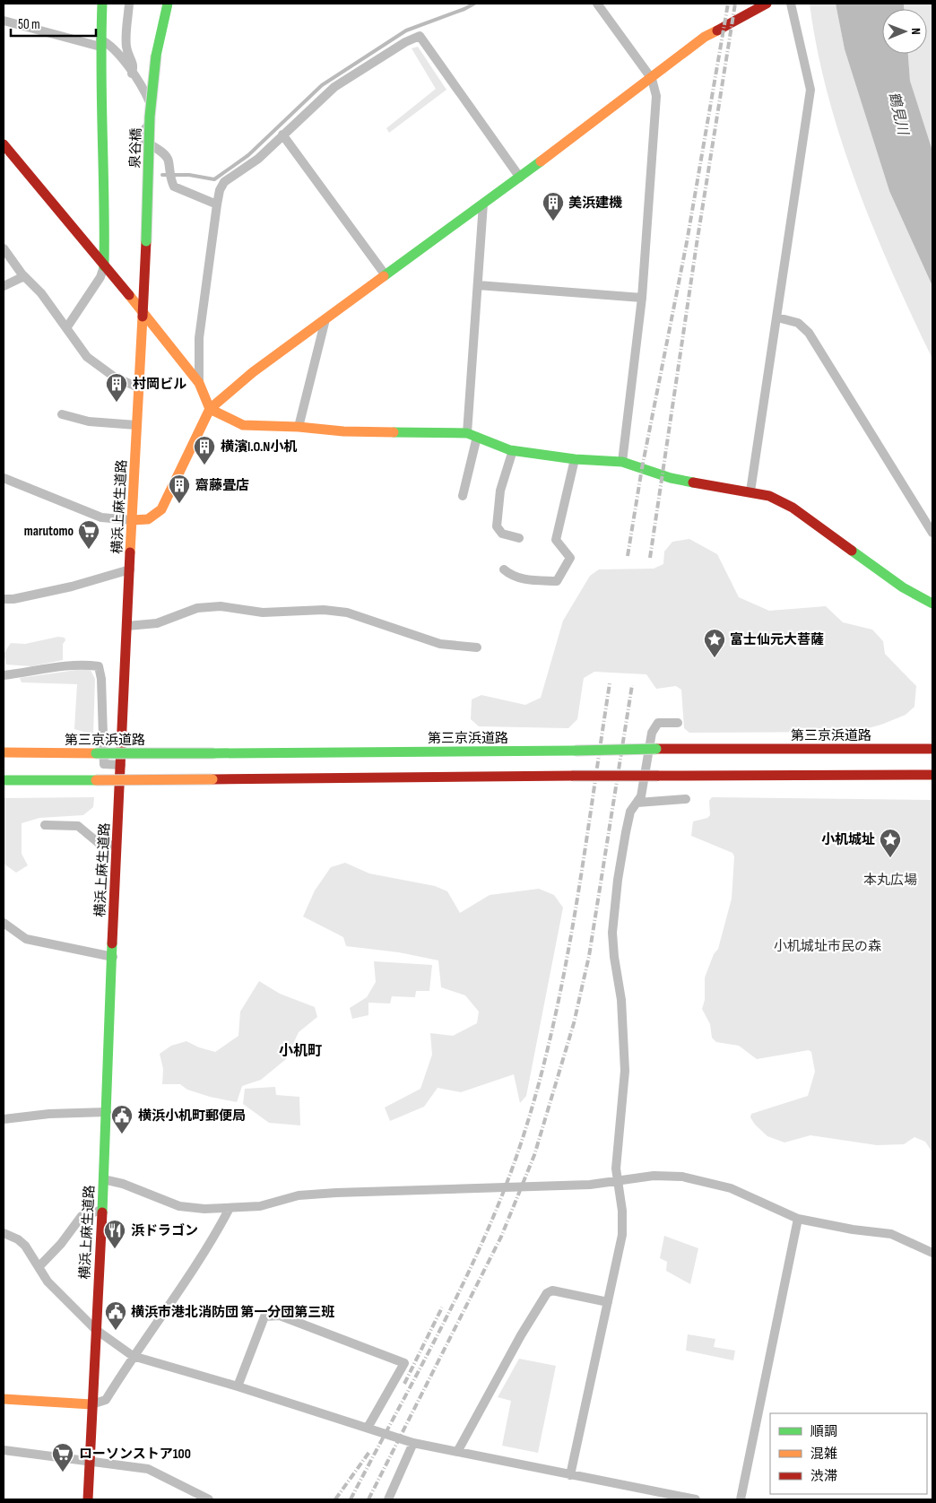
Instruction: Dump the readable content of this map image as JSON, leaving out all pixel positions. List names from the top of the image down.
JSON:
{
  "streets": {
    "main road": ["泉谷橋", "横浜上麻生道路", "第三京浜道路"]
  },
  "crossings": [
    ["泉谷橋", "横浜上麻生道路"]
  ],
  "districts": ["小机町"],
  "water": ["鶴見川"],
  "parks": ["本丸広場", "小机城址市民の森"],
  "places": {
    "building": [
      "美浜建機",
      "村岡ビル",
      "横濱I.O.N小机",
      "齋藤畳店"
    ],
    "supermarket": ["marutomo", "ローソンストア100"],
    "place": ["富士仙元大菩薩", "小机城址"],
    "public building": ["横浜小机町郵便局", "横浜市港北消防団 第一分団第三班"],
    "restaurant": ["浜ドラゴン"]
  },
  "legend": ["順調", "混雑", "渋滞"],
  "scale_bar": "50 m",
  "north": "right"
}
